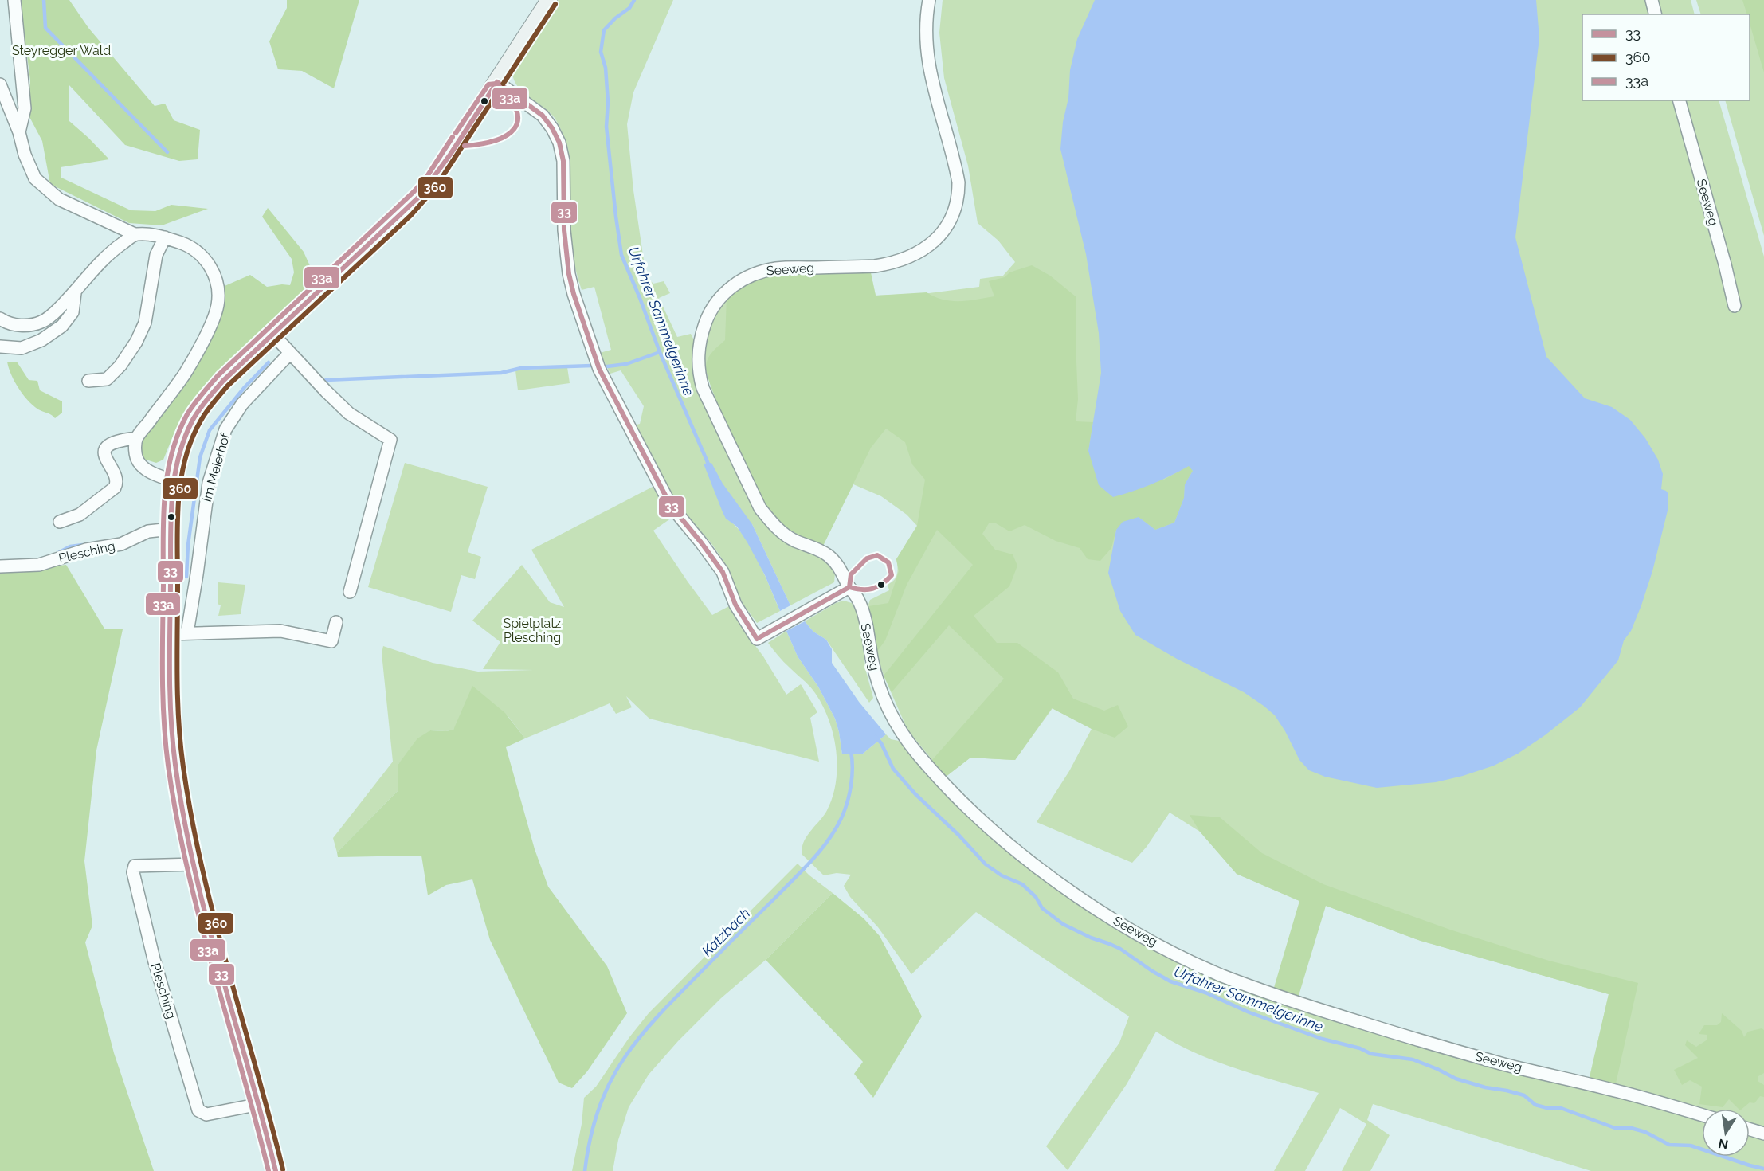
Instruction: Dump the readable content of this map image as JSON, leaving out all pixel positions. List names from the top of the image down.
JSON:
{
  "streets": {
    "street": ["Seeweg", "Im Meierhof", "Plesching"]
  },
  "water": ["Urfahrer Sammelgerinne", "Katzbach"],
  "parks": ["Steyregger Wald", "Spielplatz Plesching"],
  "lines": ["transit line 360", "transit line 33", "transit line 33a"],
  "legend": ["33", "360", "33a"],
  "north": "bottom"
}
